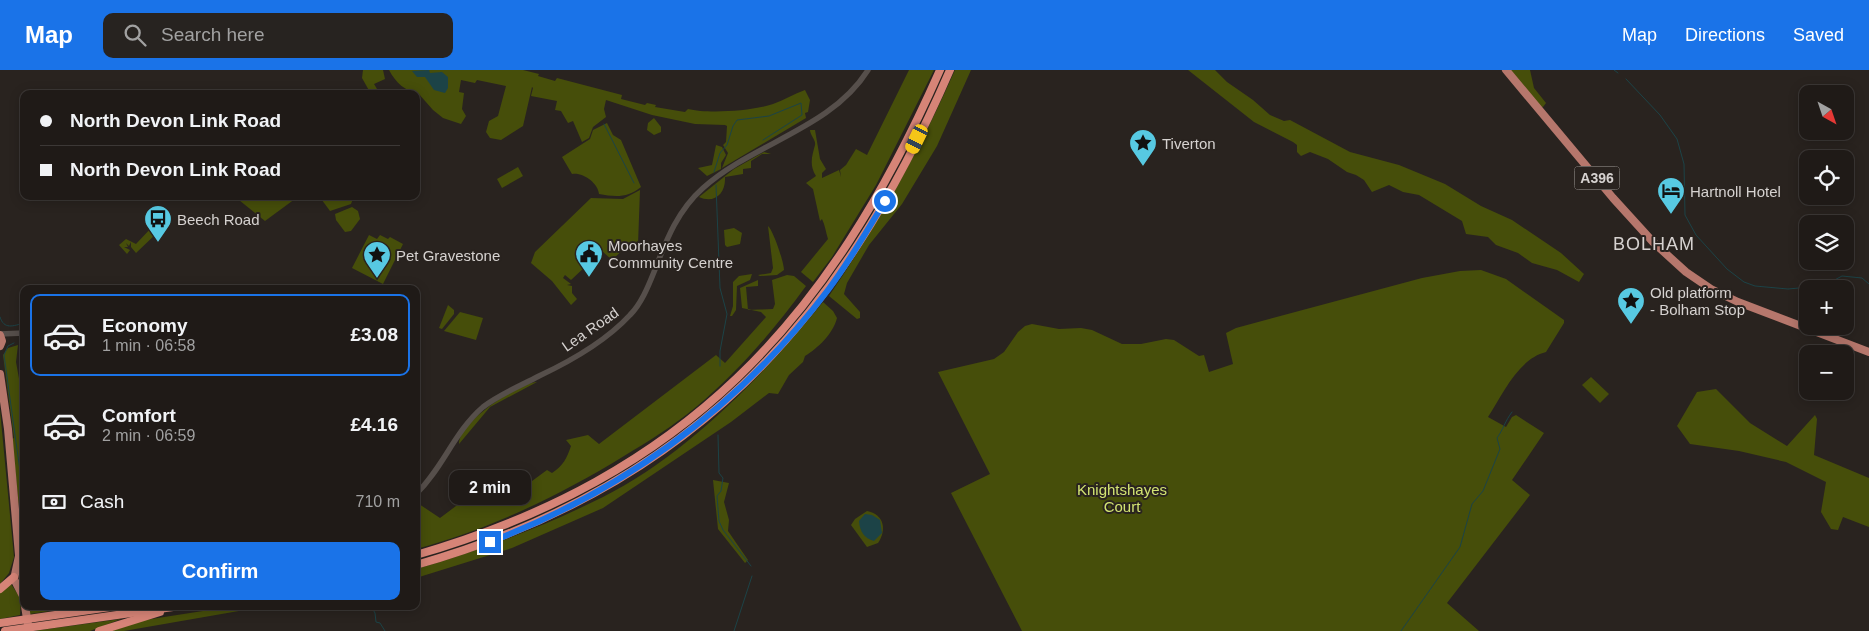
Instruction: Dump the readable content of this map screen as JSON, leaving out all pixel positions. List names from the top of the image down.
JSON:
{
  "streets": {
    "main road": ["A396"],
    "street": ["Lea Road"]
  },
  "districts": ["BOLHAM"],
  "parks": ["Knightshayes Court"],
  "places": {
    "place": ["Tiverton", "Pet Gravestone", "Old platform - Bolham Stop"],
    "hotel": ["Hartnoll Hotel"],
    "bus stop": ["Beech Road"],
    "public building": ["Moorhayes Community Centre"]
  },
  "north": "bottom right",
  "page": {
    "header": "Map",
    "search": "Search here",
    "nav": ["Map", "Directions", "Saved"],
    "map_buttons": ["+", "−"],
    "banner": ["North Devon Link Road", "North Devon Link Road"],
    "list": [
      {
        "name": "Economy",
        "note": "1 min · 06:58",
        "value": "£3.08"
      },
      {
        "name": "Comfort",
        "note": "2 min · 06:59",
        "value": "£4.16"
      }
    ],
    "bubble": "2 min",
    "pay": ["Cash", "710 m"],
    "buttons": "Confirm"
  }
}
